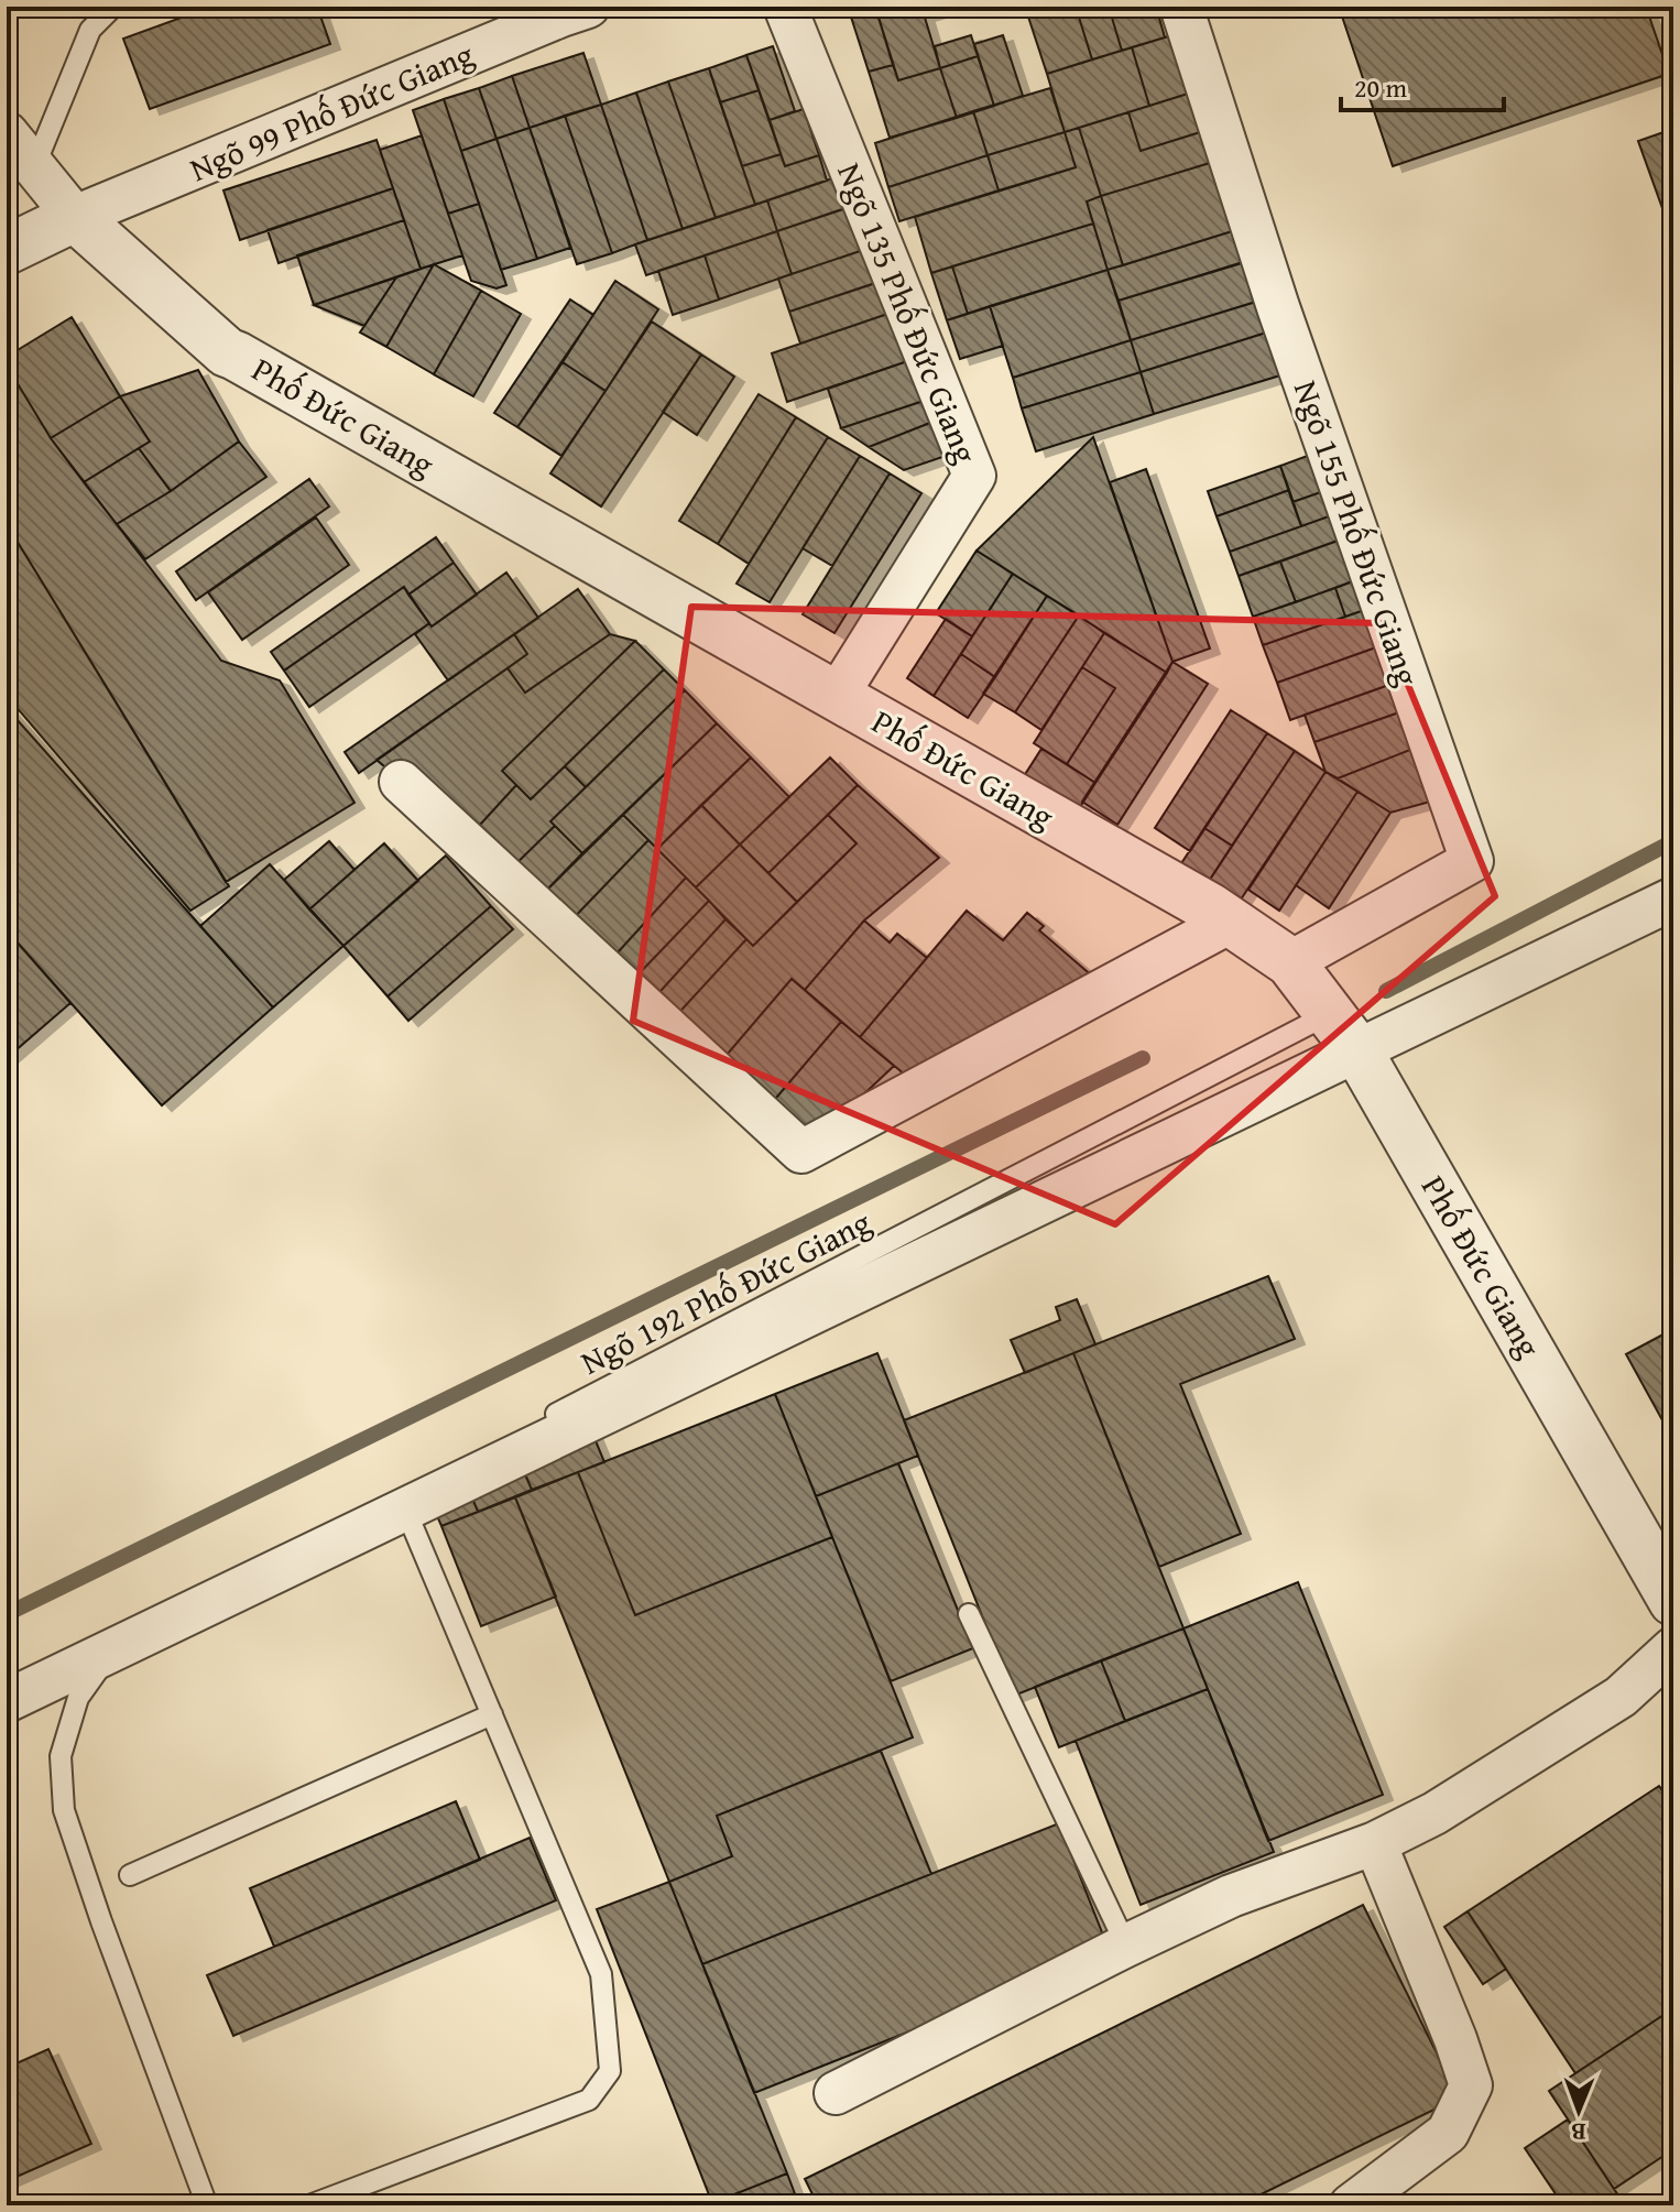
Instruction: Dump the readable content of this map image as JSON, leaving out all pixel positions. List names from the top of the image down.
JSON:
{
  "streets": {
    "street": [
      "Ngõ 99 Phố Đức Giang",
      "Ngõ 135 Phố Đức Giang",
      "Phố Đức Giang",
      "Ngõ 155 Phố Đức Giang"
    ]
  },
  "crossings": [
    ["Ngõ 99 Phố Đức Giang", "Phố Đức Giang"],
    ["Ngõ 135 Phố Đức Giang", "Phố Đức Giang"],
    ["Phố Đức Giang", "Ngõ 155 Phố Đức Giang"]
  ],
  "scale_bar": "20 m",
  "north": "bottom"
}
